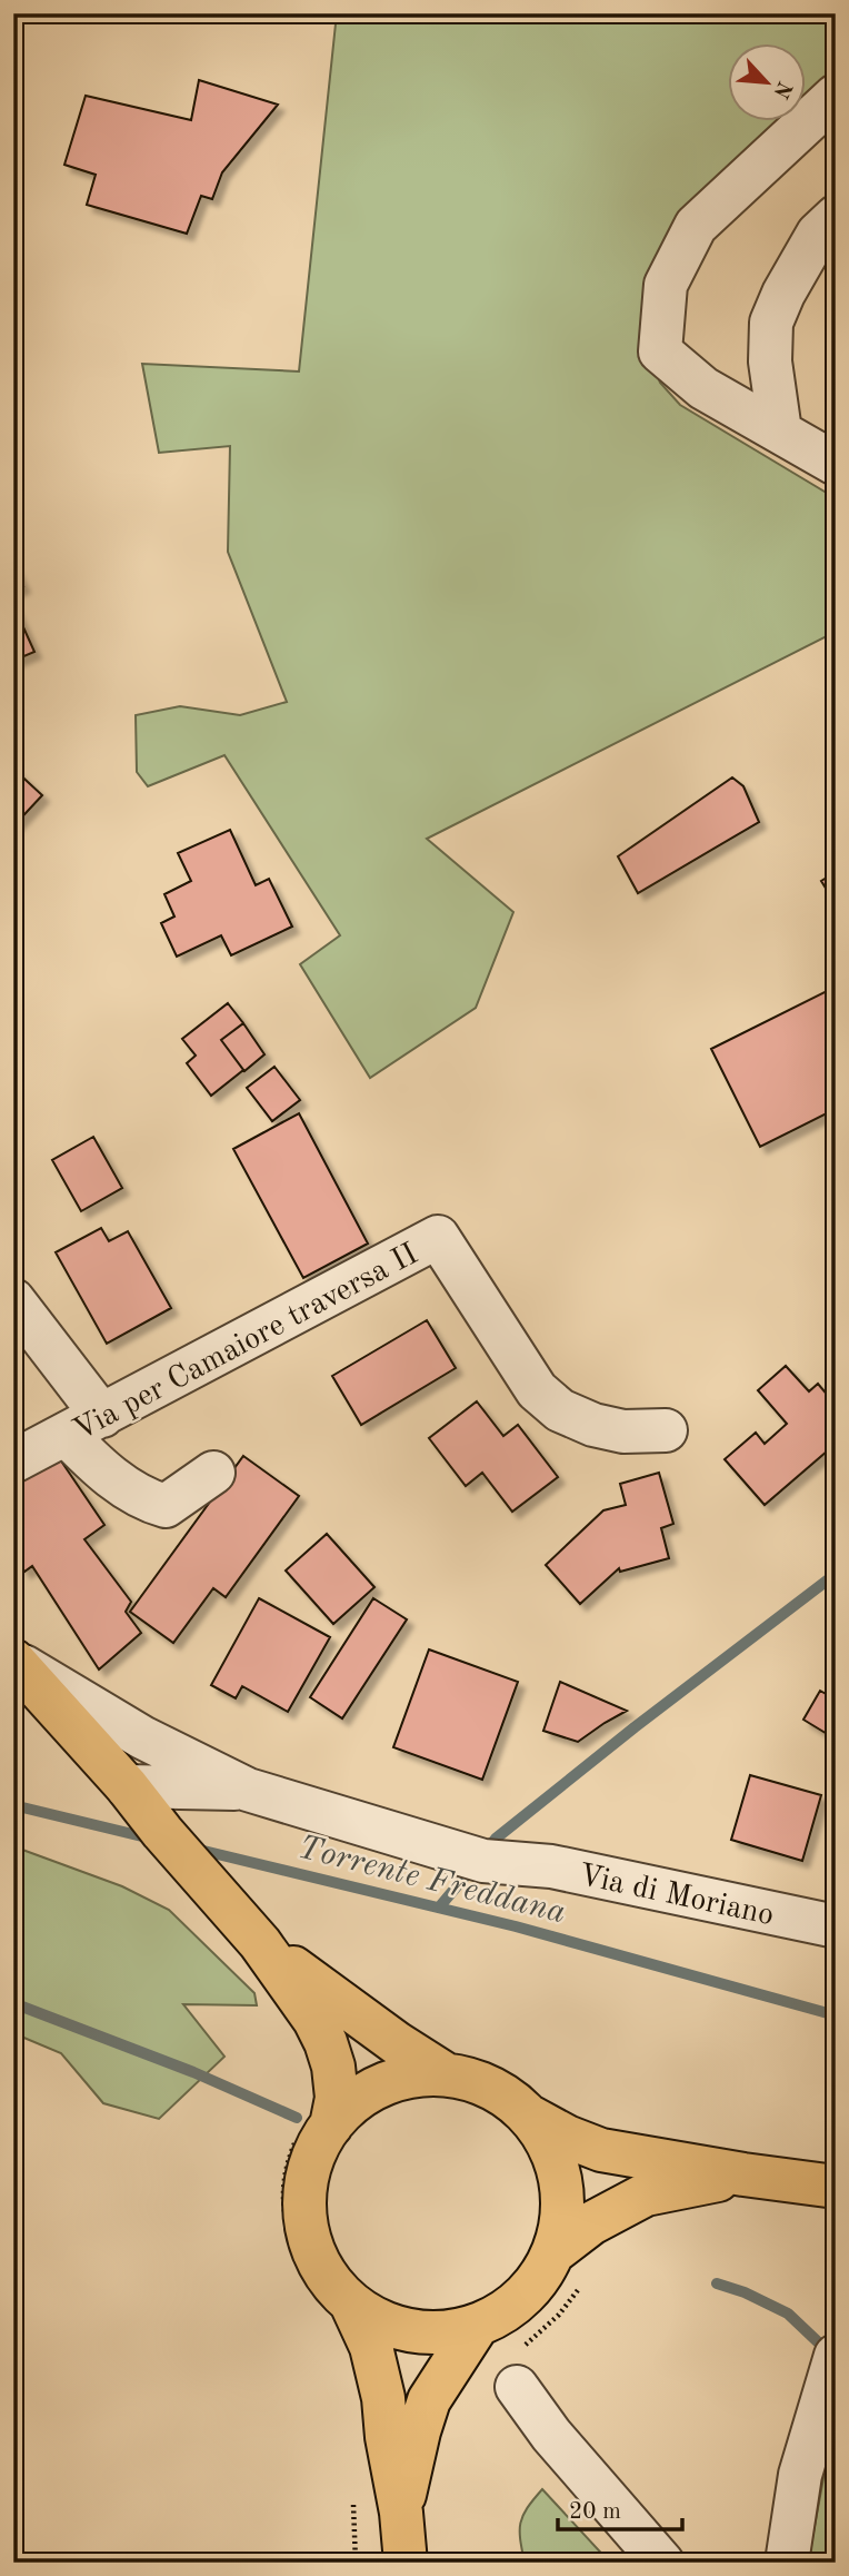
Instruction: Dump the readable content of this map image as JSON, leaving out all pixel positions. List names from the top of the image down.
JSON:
{
  "streets": {
    "street": ["Via per Camaiore traversa II", "Via di Moriano"]
  },
  "water": ["Torrente Freddana"],
  "scale_bar": "20 m",
  "north": "bottom right"
}
